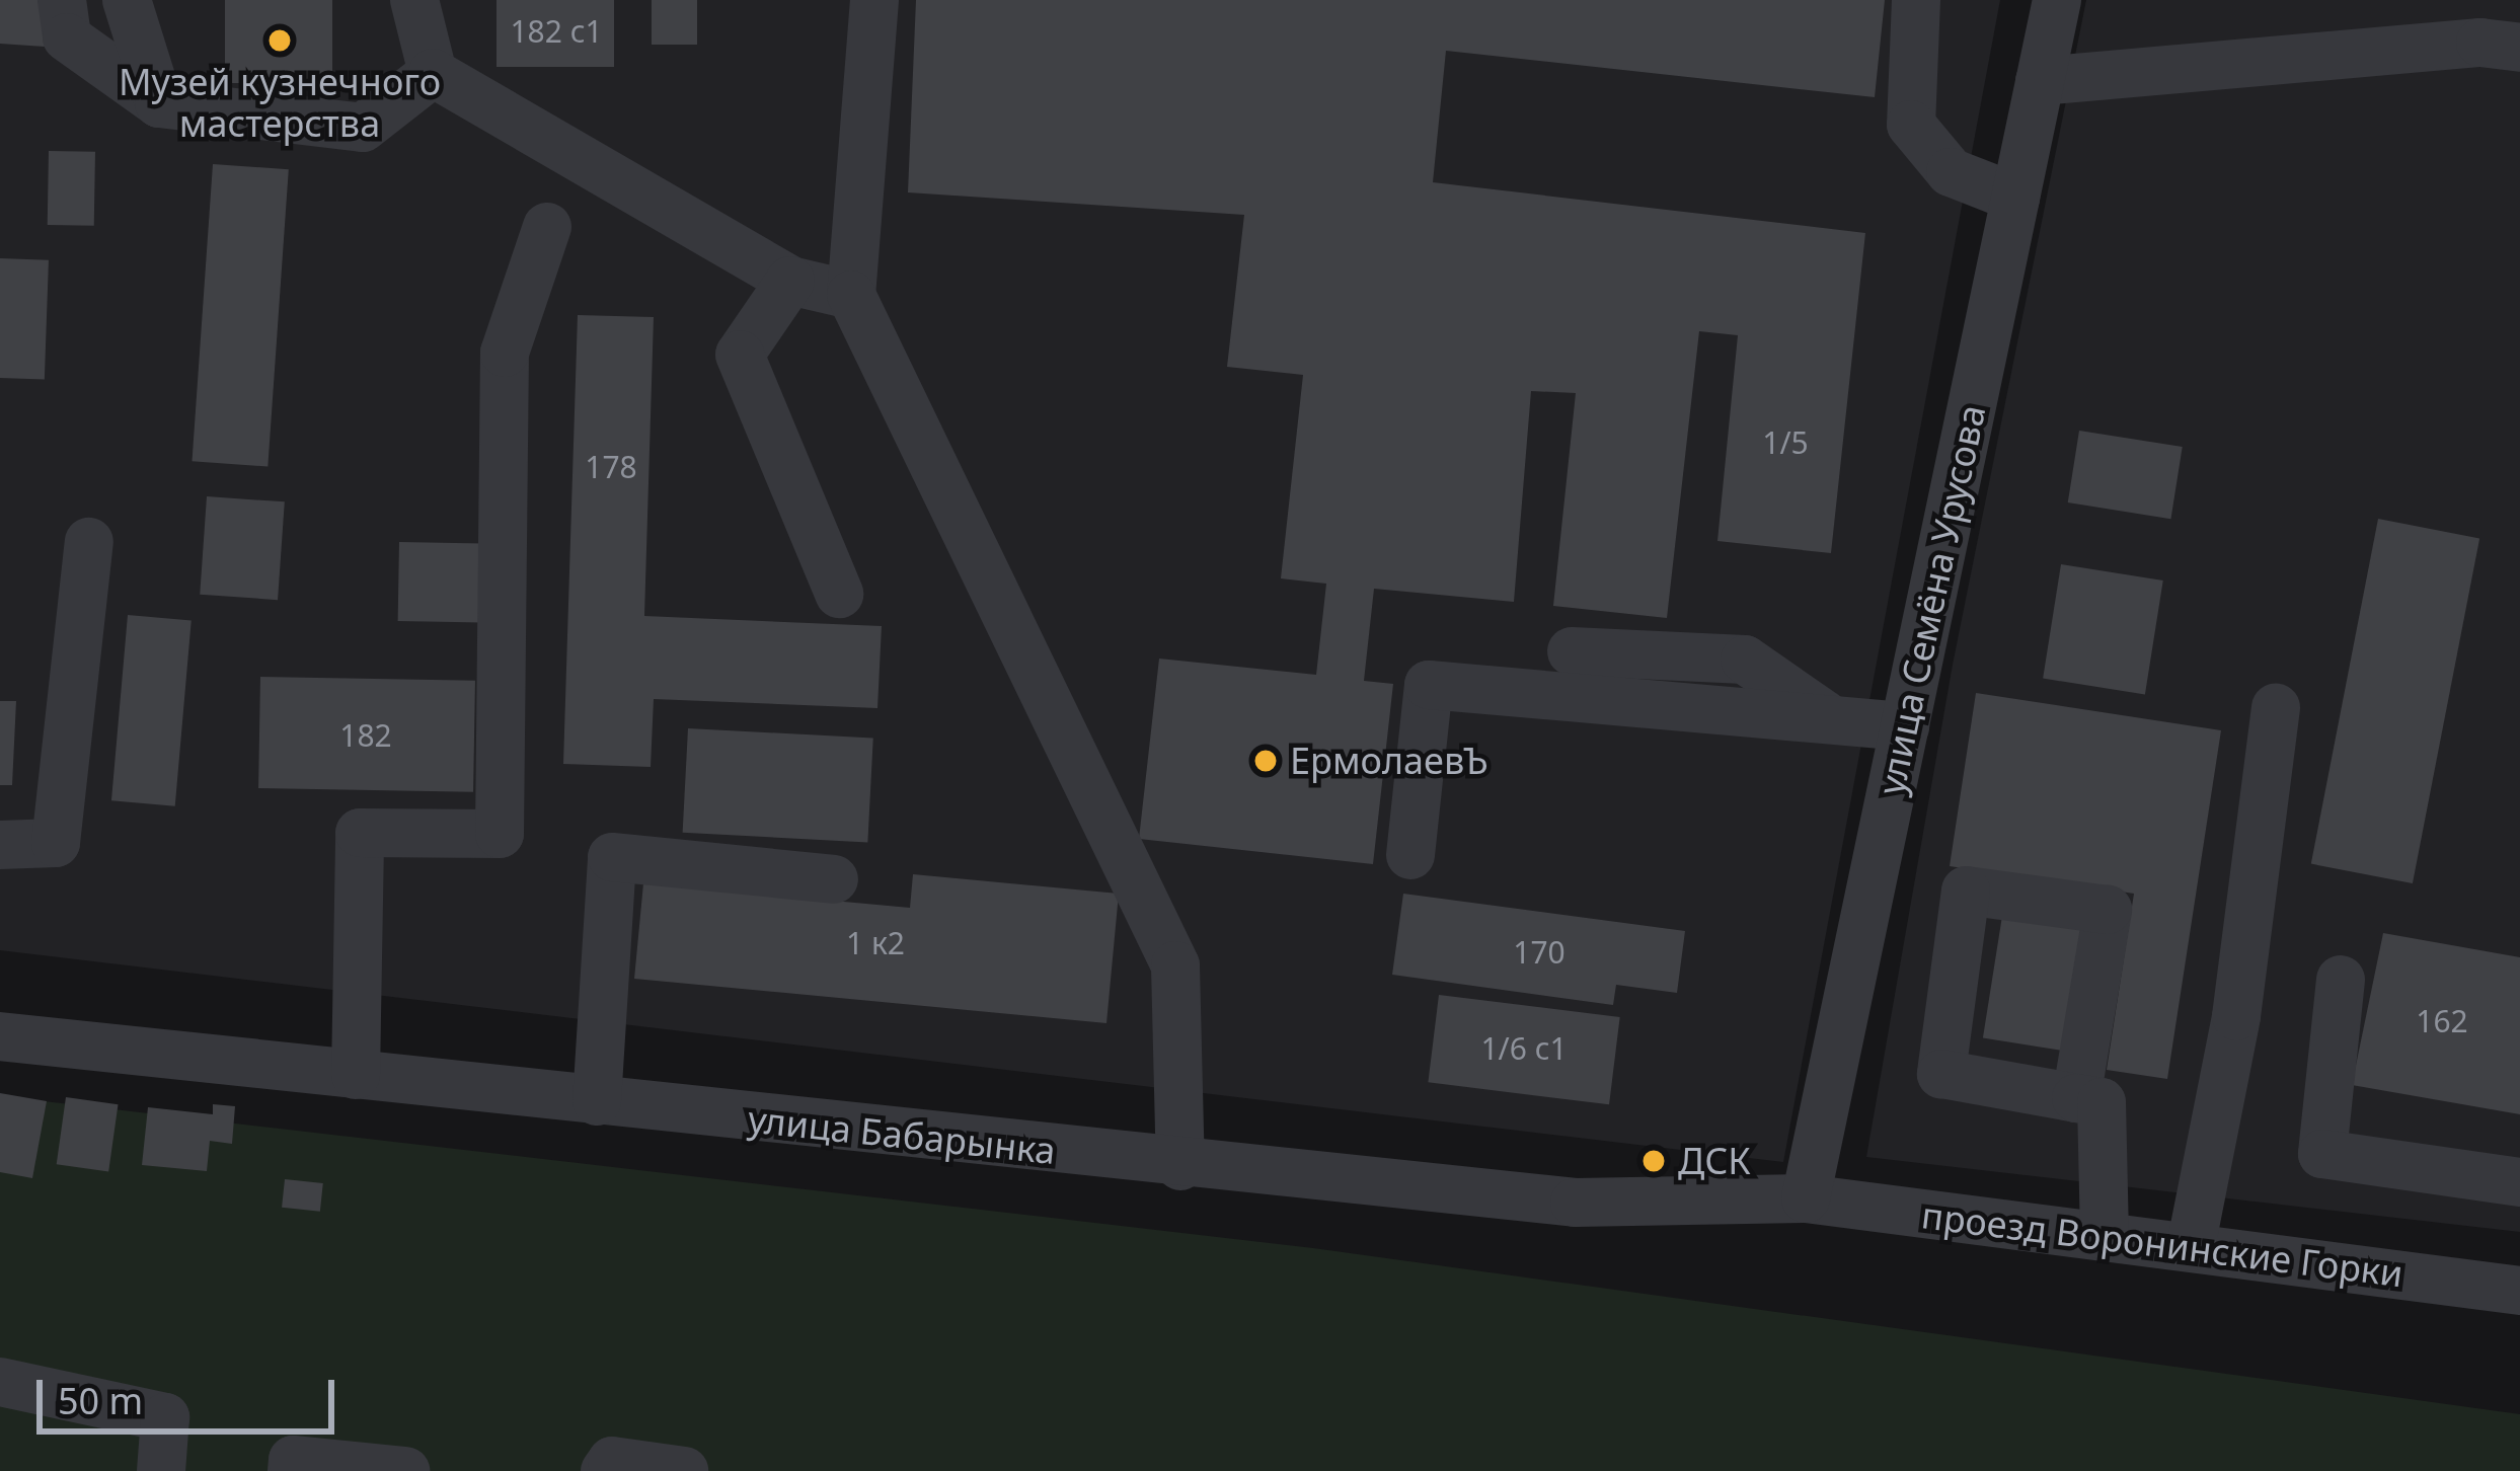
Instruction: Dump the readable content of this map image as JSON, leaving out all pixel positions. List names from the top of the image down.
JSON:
{
  "streets": {
    "street": ["улица Семёна Урусова", "улица Бабарынка", "проезд Воронинские Горки"]
  },
  "crossings": [
    ["улица Семёна Урусова", "улица Бабарынка"],
    ["улица Семёна Урусова", "проезд Воронинские Горки"],
    ["улица Бабарынка", "проезд Воронинские Горки"]
  ],
  "places": ["Музей кузнечного мастерства", "ЕрмолаевЪ", "ДСК"],
  "house_numbers": [
    "182 с1",
    "1/5",
    "178",
    "182",
    "1 к2",
    "170",
    "162",
    "1/6 с1"
  ],
  "scale_bar": "50 m"
}
